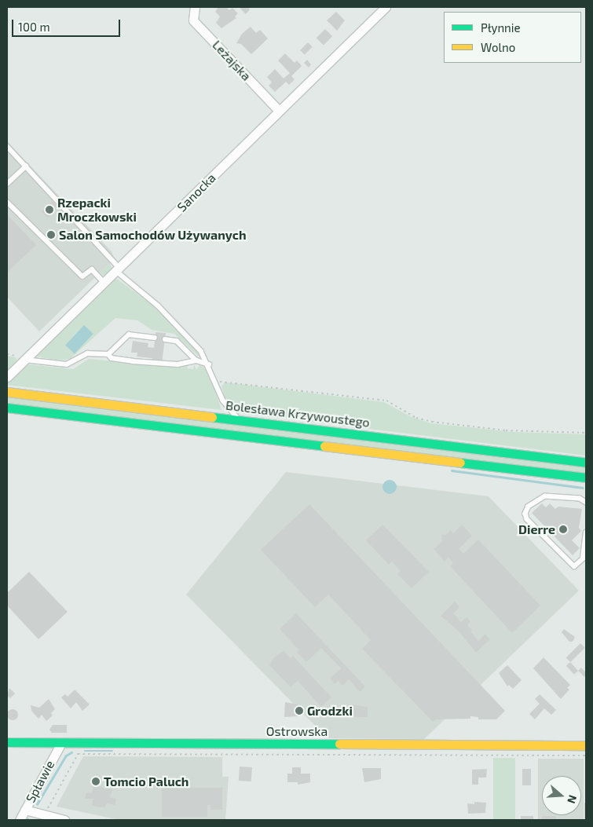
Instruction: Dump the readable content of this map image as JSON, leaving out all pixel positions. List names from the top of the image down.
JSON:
{
  "streets": {
    "main road": ["Bolesława Krzywoustego", "Ostrowska"],
    "street": ["Leżajska", "Sanocka", "Spławie"]
  },
  "crossings": [
    ["Leżajska", "Sanocka"],
    ["Ostrowska", "Spławie"]
  ],
  "places": [
    "Rzepacki Mroczkowski",
    "Salon Samochodów Używanych",
    "Dierre",
    "Grodzki",
    "Tomcio Paluch"
  ],
  "legend": ["Płynnie", "Wolno"],
  "scale_bar": "100 m",
  "north": "right"
}
